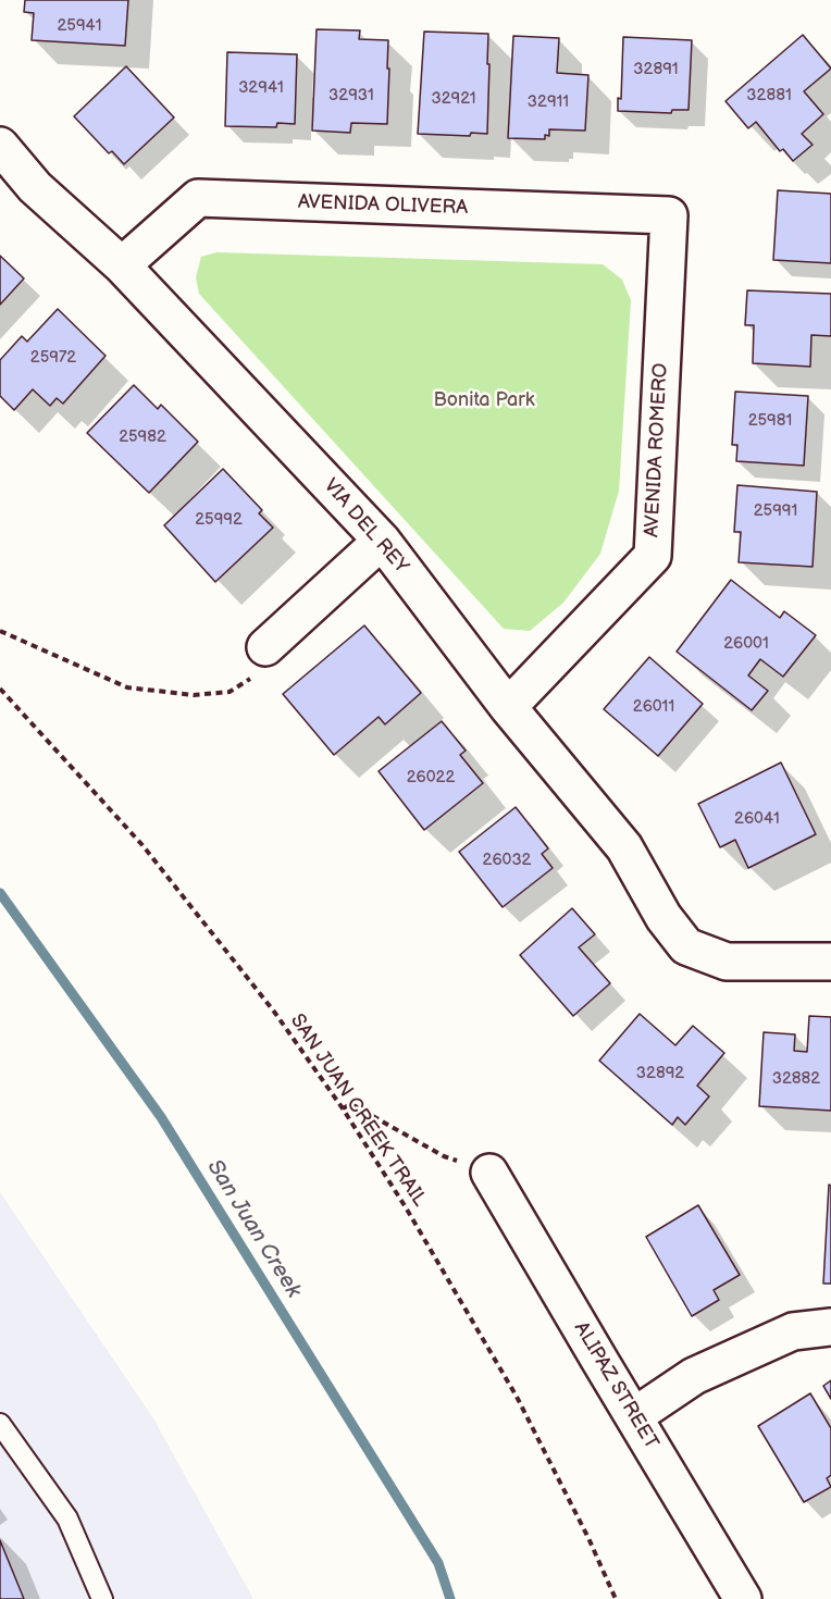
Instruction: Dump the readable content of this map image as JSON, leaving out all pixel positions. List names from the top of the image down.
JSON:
{
  "streets": {
    "street": [
      "AVENIDA OLIVERA",
      "AVENIDA ROMERO",
      "VIA DEL REY",
      "ALIPAZ STREET"
    ],
    "path": ["SAN JUAN CREEK TRAIL"]
  },
  "crossings": [
    ["AVENIDA OLIVERA", "AVENIDA ROMERO"],
    ["AVENIDA OLIVERA", "VIA DEL REY"],
    ["AVENIDA ROMERO", "VIA DEL REY"]
  ],
  "water": ["San Juan Creek"],
  "parks": ["Bonita Park"],
  "house_numbers": [
    "25941",
    "32891",
    "32941",
    "32931",
    "32881",
    "32921",
    "32911",
    "25972",
    "25981",
    "25982",
    "25991",
    "25992",
    "26001",
    "26011",
    "26022",
    "26041",
    "26032",
    "32892",
    "32882"
  ]
}
